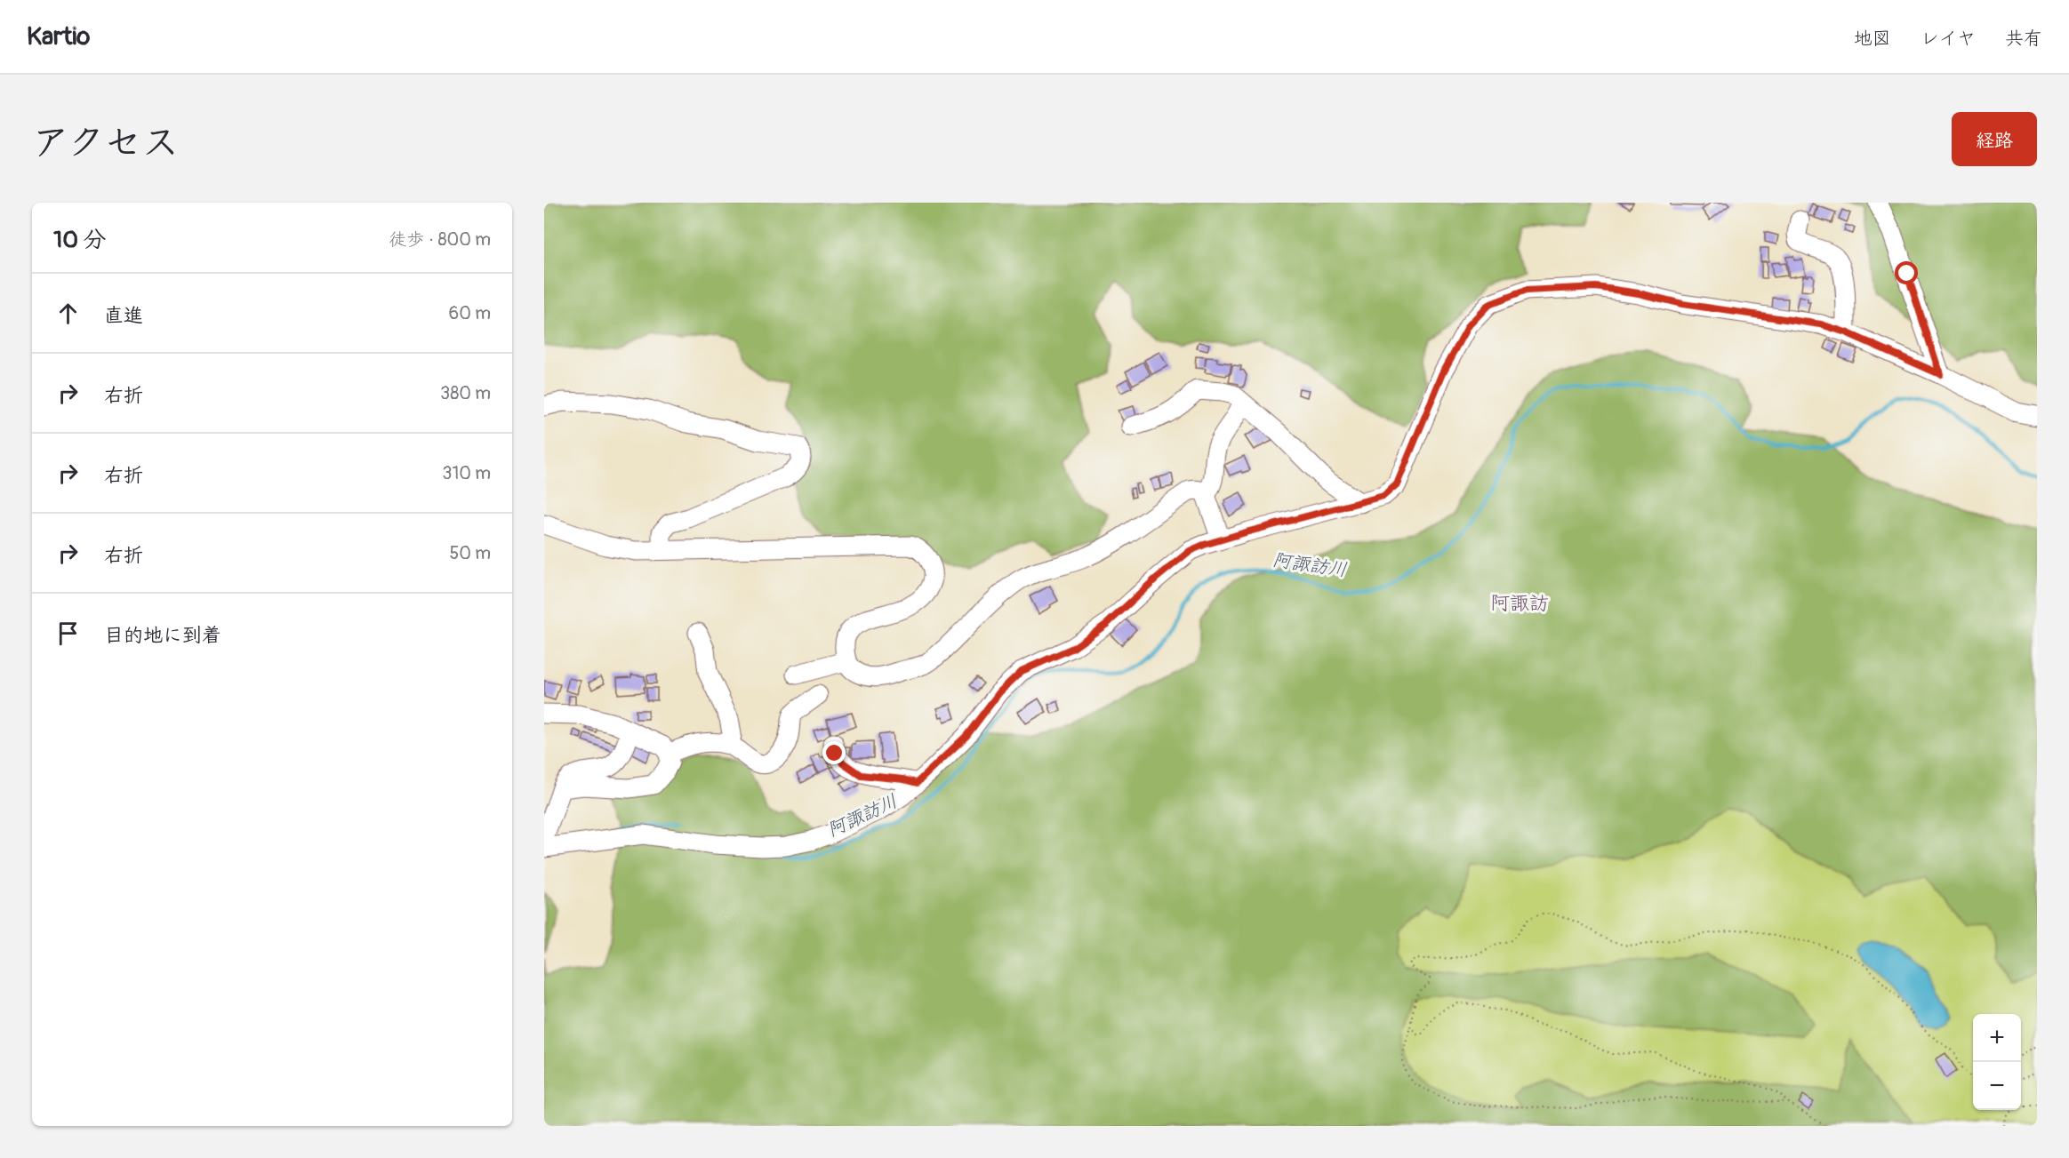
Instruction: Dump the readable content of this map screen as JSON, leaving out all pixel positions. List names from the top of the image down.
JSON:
{
  "districts": ["阿諏訪"],
  "water": ["阿諏訪川"],
  "page": {
    "header": "Kartio",
    "nav": ["地図", "レイヤ", "共有"],
    "title": "アクセス",
    "buttons": "経路",
    "heading": ["10 分", "徒歩 · 800 m"],
    "list": [
      ["直進", "60 m"],
      ["右折", "380 m"],
      ["右折", "310 m"],
      ["右折", "50 m"],
      "目的地に到着"
    ],
    "map_buttons": ["+", "−"]
  }
}
